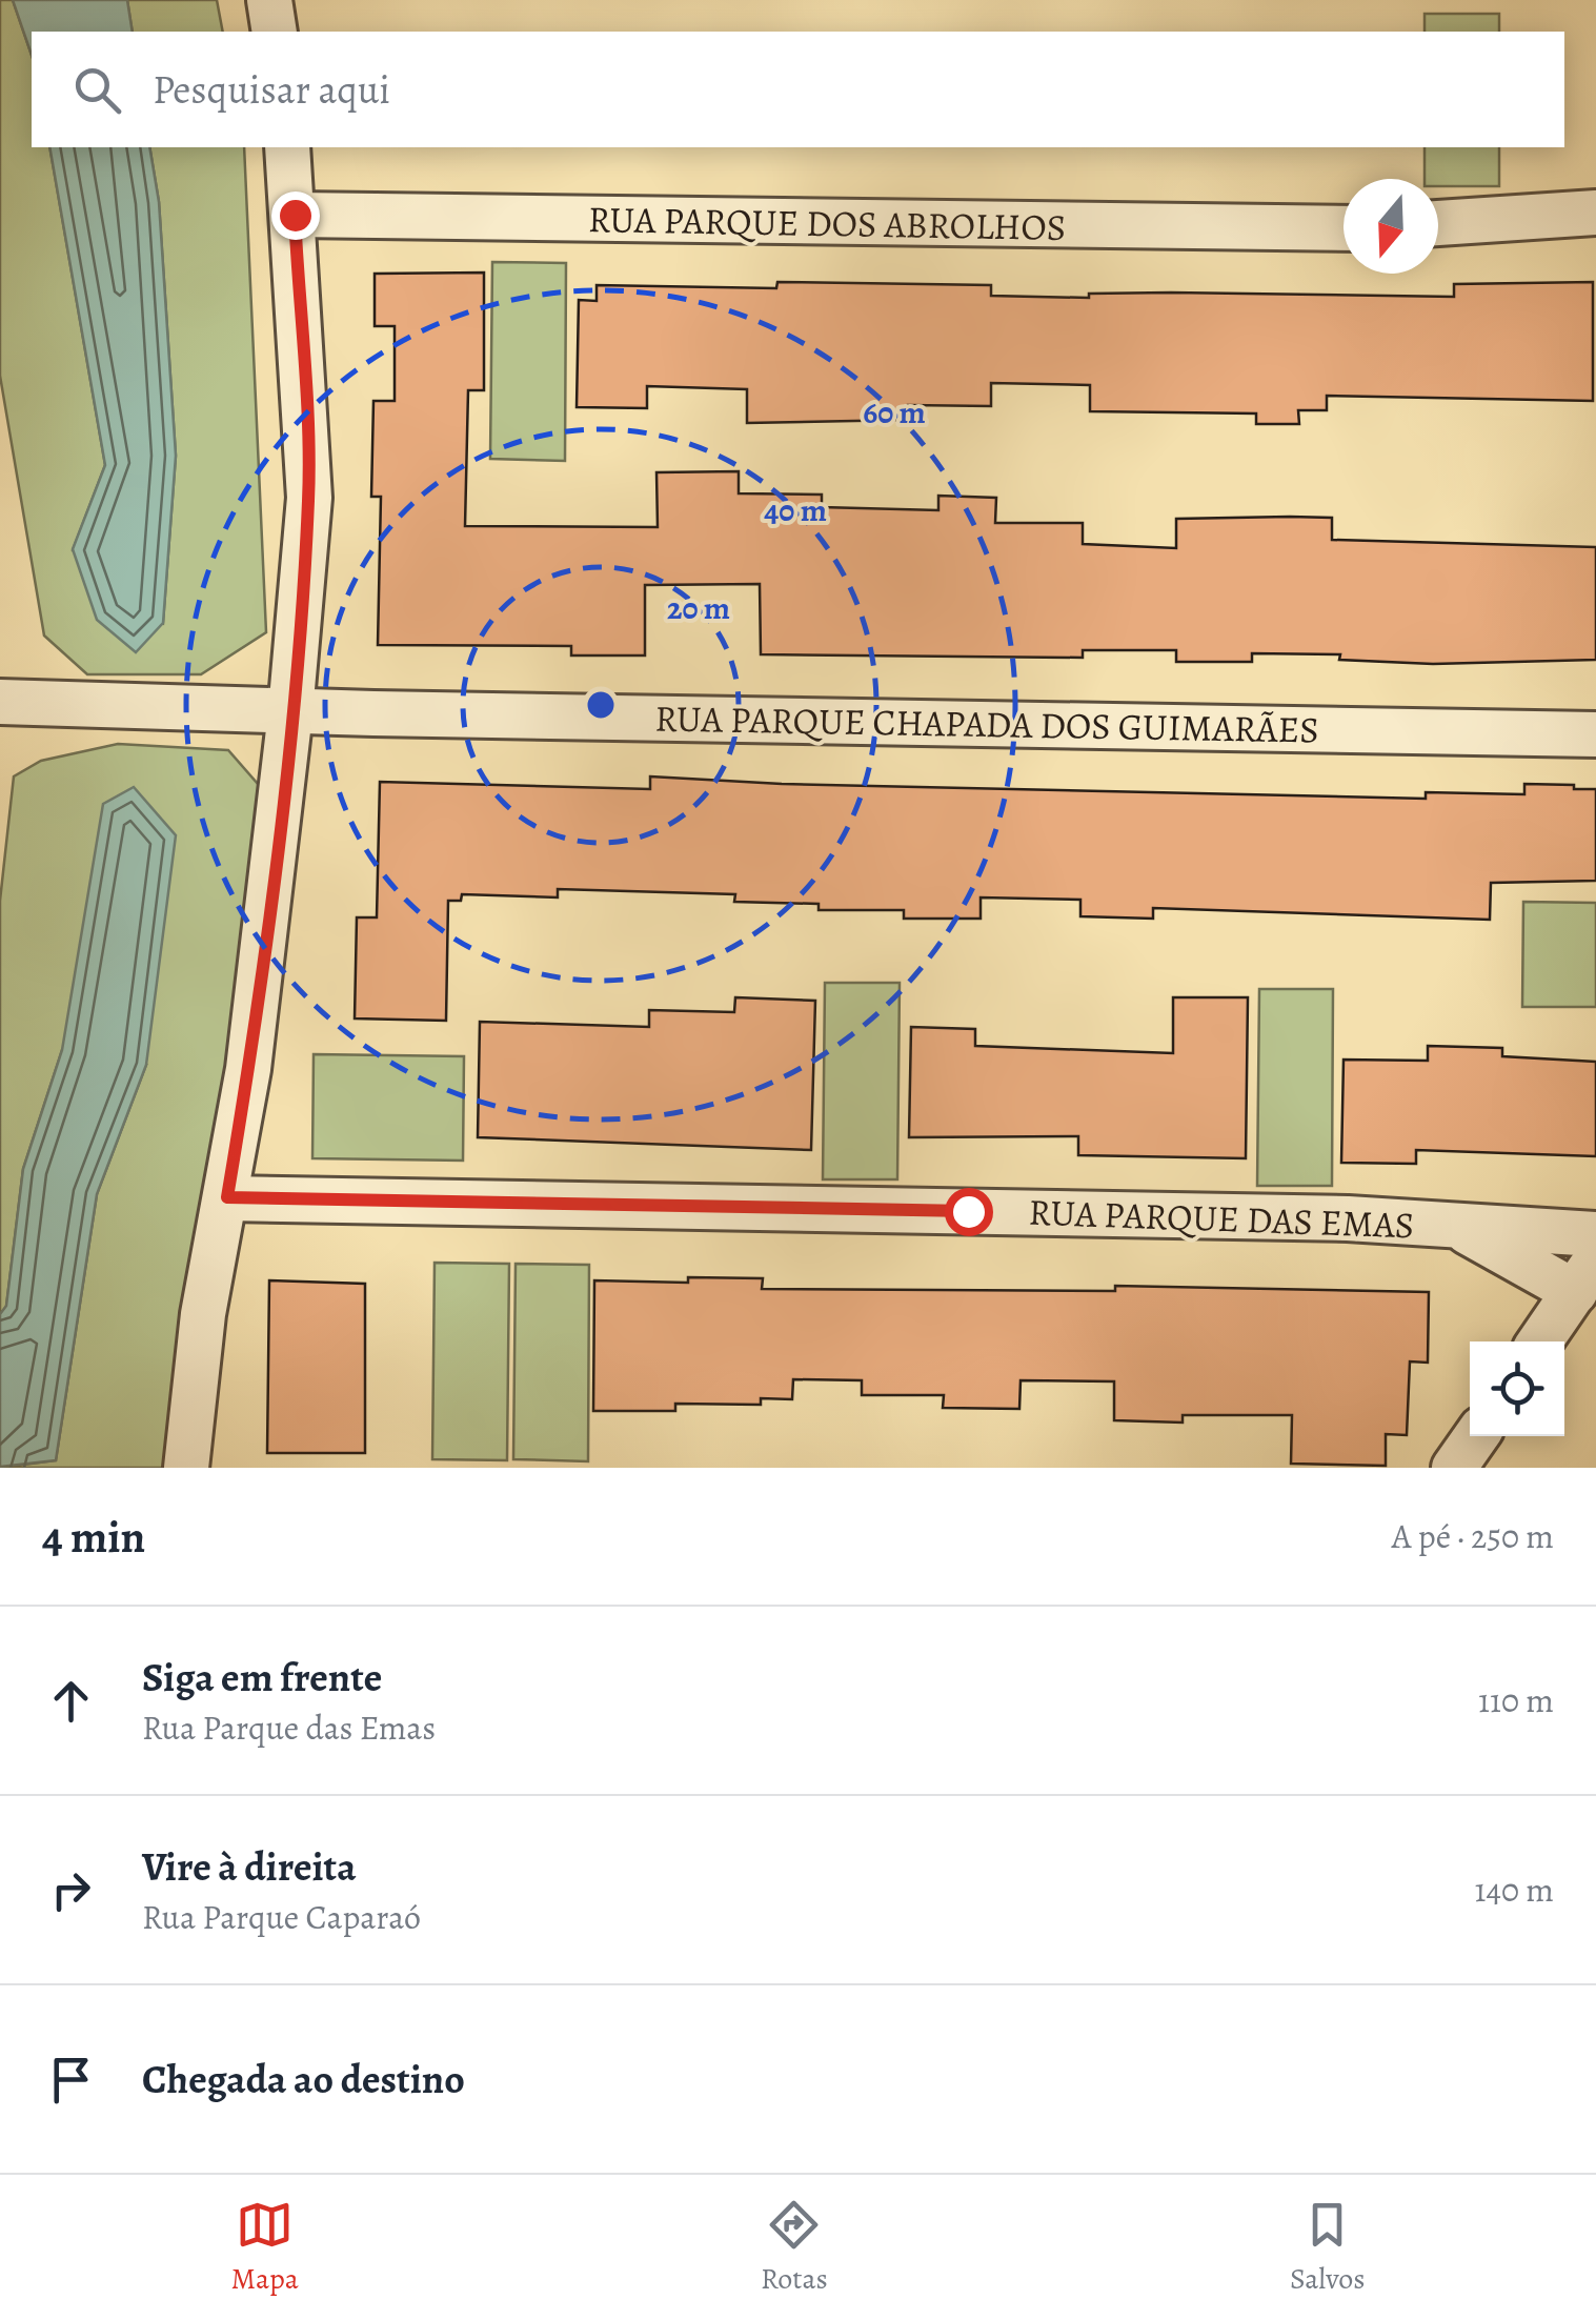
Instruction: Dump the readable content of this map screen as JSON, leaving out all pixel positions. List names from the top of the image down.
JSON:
{
  "streets": {
    "street": ["RUA PARQUE DOS ABROLHOS", "RUA PARQUE CHAPADA DOS GUIMARÃES", "RUA PARQUE DAS EMAS"]
  },
  "north": "bottom",
  "page": {
    "search": "Pesquisar aqui",
    "heading": ["4 min", "A pé · 250 m"],
    "list": [
      ["Siga em frente", "Rua Parque das Emas", "110 m"],
      ["Vire à direita", "Rua Parque Caparaó", "140 m"],
      "Chegada ao destino"
    ],
    "nav": ["Mapa", "Rotas", "Salvos"]
  },
  "rings": ["60 m", "40 m", "20 m"]
}
